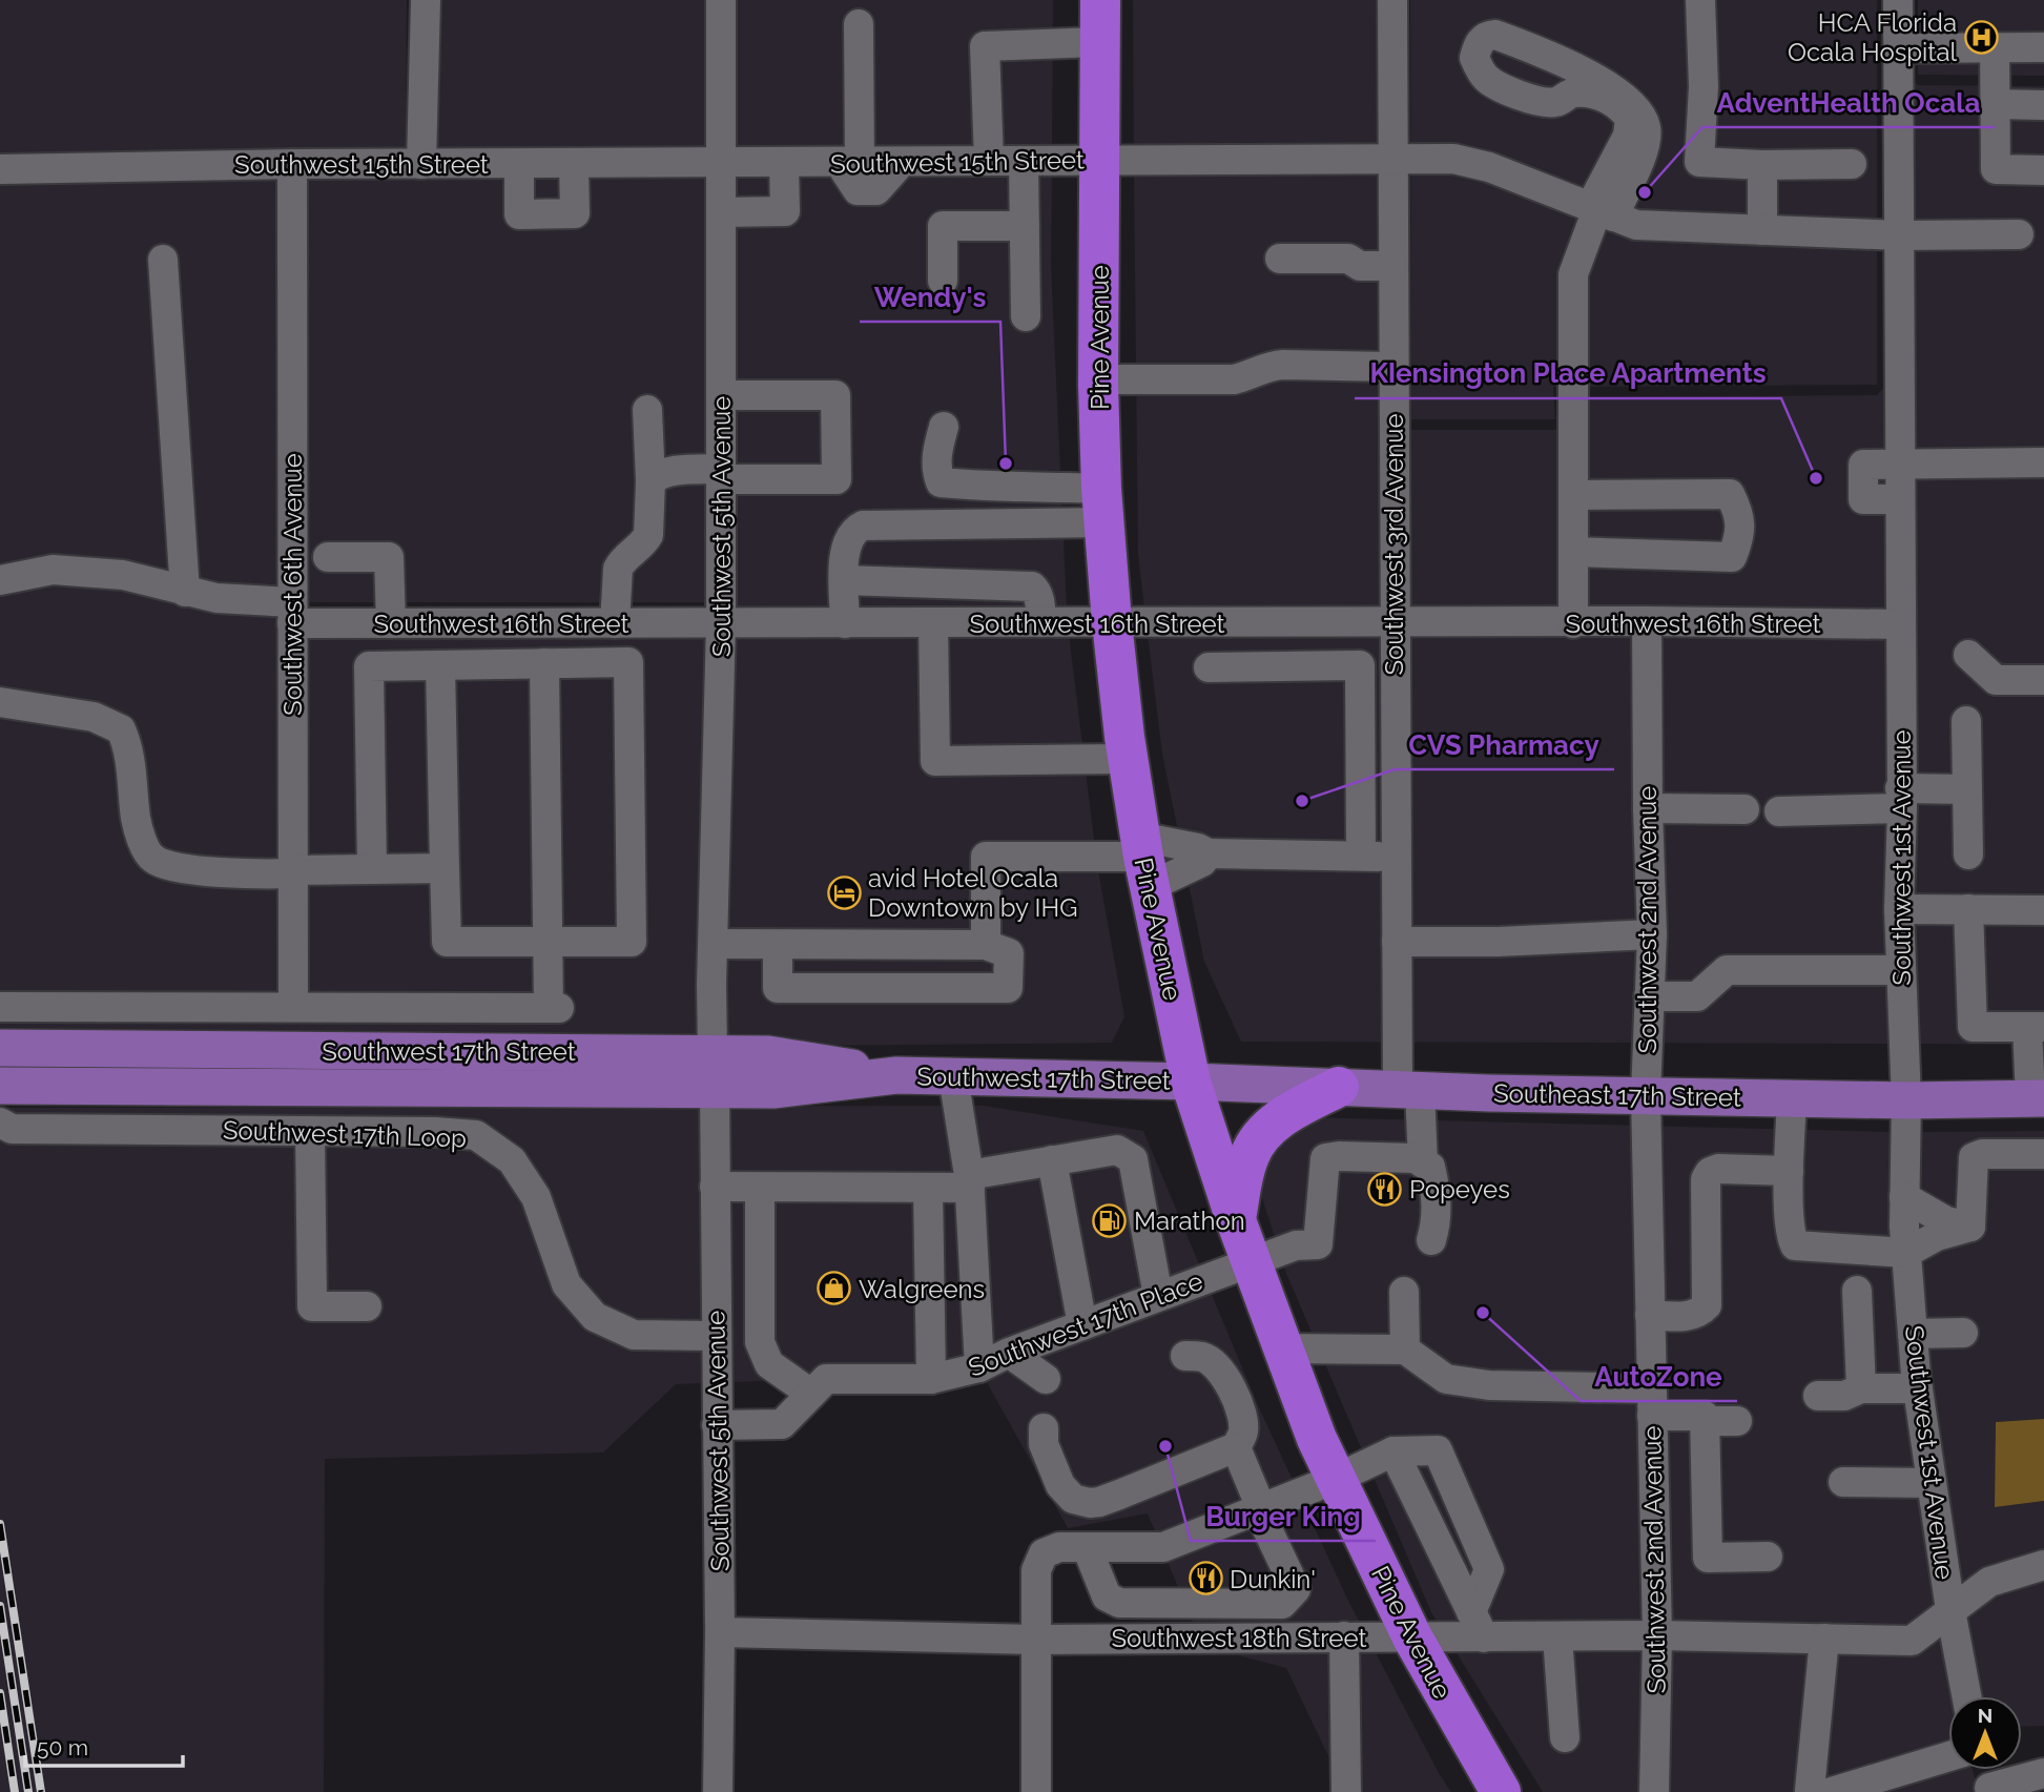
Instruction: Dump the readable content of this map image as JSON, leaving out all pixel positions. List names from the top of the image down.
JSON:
{
  "streets": {
    "highway": ["Pine Avenue"],
    "main road": ["Southwest 17th Street", "Southeast 17th Street"],
    "street": [
      "Southwest 15th Street",
      "Southwest 5th Avenue",
      "Southwest 3rd Avenue",
      "Southwest 6th Avenue",
      "Southwest 16th Street",
      "Southwest 1st Avenue",
      "Southwest 2nd Avenue",
      "Southwest 17th Loop",
      "Southwest 17th Place",
      "Southwest 18th Street"
    ]
  },
  "crossings": [
    ["Southwest 15th Street", "Pine Avenue"],
    ["Southwest 15th Street", "Southwest 5th Avenue"],
    ["Southwest 15th Street", "Southwest 3rd Avenue"],
    ["Southwest 15th Street", "Southwest 6th Avenue"],
    ["Southwest 15th Street", "Southwest 1st Avenue"],
    ["Pine Avenue", "Southwest 16th Street"],
    ["Pine Avenue", "Southwest 17th Street"],
    ["Pine Avenue", "Southeast 17th Street"],
    ["Pine Avenue", "Southwest 17th Place"],
    ["Pine Avenue", "Southwest 18th Street"],
    ["Southwest 5th Avenue", "Southwest 16th Street"],
    ["Southwest 5th Avenue", "Southwest 17th Street"],
    ["Southwest 5th Avenue", "Southwest 17th Loop"],
    ["Southwest 5th Avenue", "Southwest 17th Place"],
    ["Southwest 5th Avenue", "Southwest 18th Street"],
    ["Southwest 3rd Avenue", "Southwest 16th Street"],
    ["Southwest 3rd Avenue", "Southeast 17th Street"],
    ["Southwest 3rd Avenue", "Southwest 17th Place"],
    ["Southwest 6th Avenue", "Southwest 16th Street"],
    ["Southwest 16th Street", "Southwest 1st Avenue"],
    ["Southwest 16th Street", "Southwest 2nd Avenue"],
    ["Southwest 1st Avenue", "Southeast 17th Street"],
    ["Southwest 1st Avenue", "Southwest 18th Street"],
    ["Southwest 2nd Avenue", "Southeast 17th Street"],
    ["Southwest 2nd Avenue", "Southwest 18th Street"],
    ["Southwest 17th Street", "Southeast 17th Street"]
  ],
  "places": {
    "hospital": ["HCA Florida Ocala Hospital"],
    "other": [
      "AdventHealth Ocala",
      "Wendy's",
      "KIensington Place Apartments",
      "CVS Pharmacy",
      "AutoZone",
      "Burger King"
    ],
    "hotel": ["avid Hotel Ocala Downtown by IHG"],
    "restaurant": ["Popeyes", "Dunkin'"],
    "fuel station": ["Marathon"],
    "shop": ["Walgreens"]
  },
  "scale_bar": "50 m",
  "north": "top"
}
